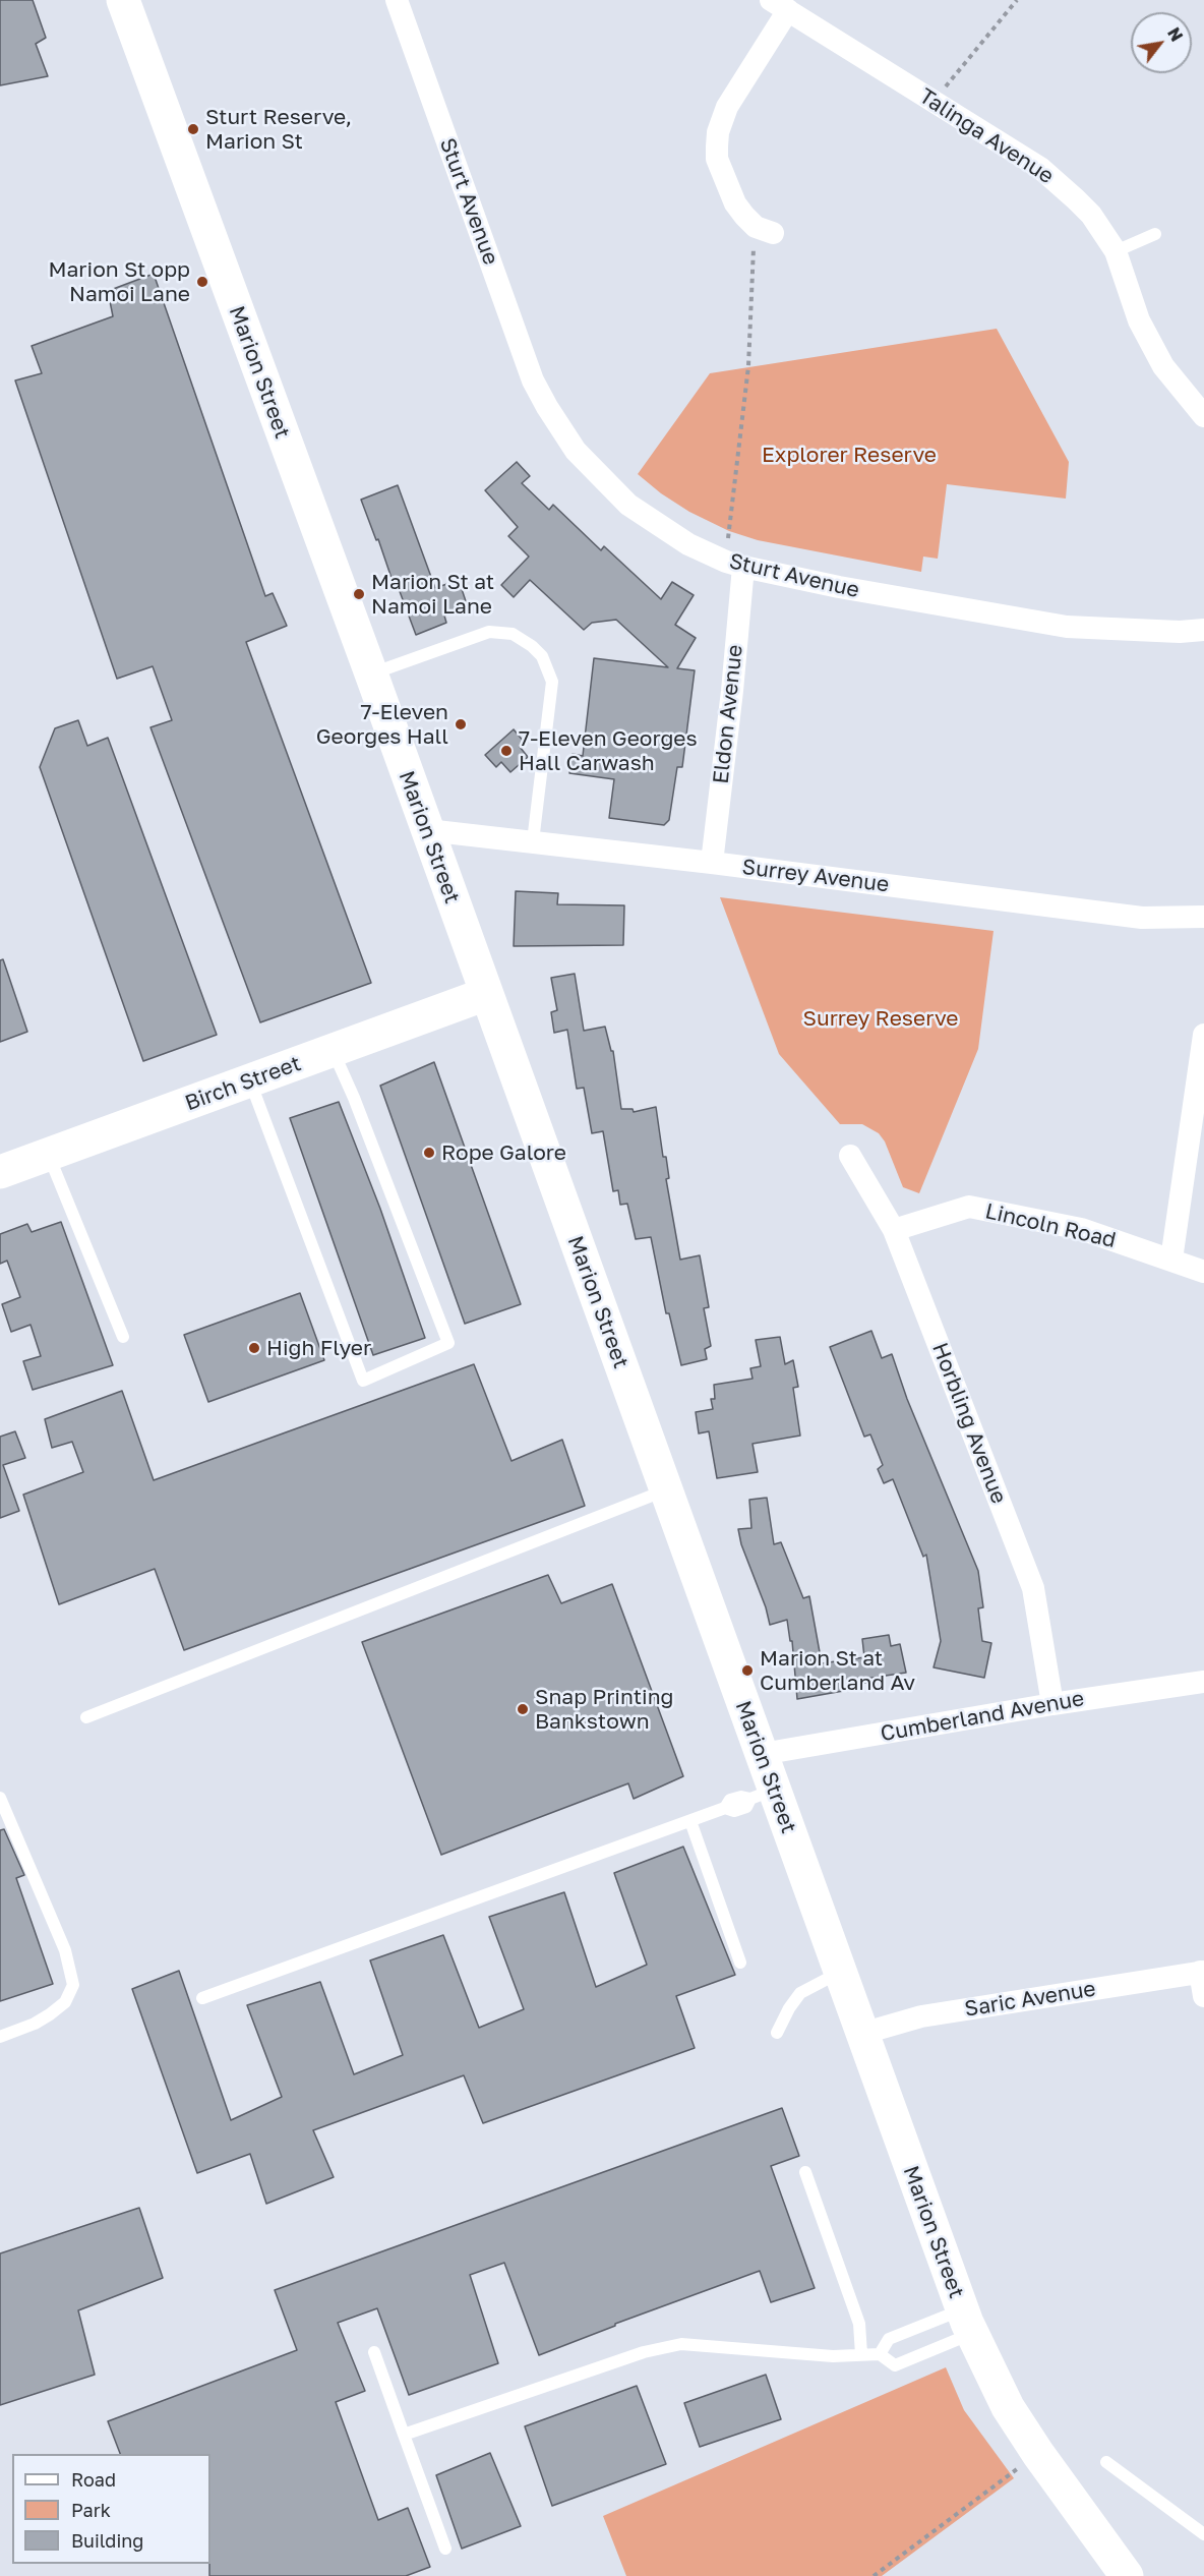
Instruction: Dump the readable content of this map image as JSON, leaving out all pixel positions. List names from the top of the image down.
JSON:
{
  "streets": {
    "main road": ["Marion Street", "Birch Street"],
    "street": [
      "Talinga Avenue",
      "Sturt Avenue",
      "Eldon Avenue",
      "Surrey Avenue",
      "Lincoln Road",
      "Horbling Avenue",
      "Cumberland Avenue",
      "Saric Avenue"
    ]
  },
  "crossings": [
    ["Sturt Avenue", "Eldon Avenue"],
    ["Marion Street", "Surrey Avenue"],
    ["Marion Street", "Birch Street"],
    ["Marion Street", "Cumberland Avenue"],
    ["Marion Street", "Saric Avenue"],
    ["Eldon Avenue", "Surrey Avenue"],
    ["Lincoln Road", "Horbling Avenue"],
    ["Horbling Avenue", "Cumberland Avenue"]
  ],
  "parks": ["Explorer Reserve", "Surrey Reserve"],
  "places": [
    "Sturt Reserve, Marion St",
    "Marion St opp Namoi Lane",
    "Marion St at Namoi Lane",
    "7-Eleven Georges Hall",
    "7-Eleven Georges Hall Carwash",
    "Rope Galore",
    "High Flyer",
    "Marion St at Cumberland Av",
    "Snap Printing Bankstown"
  ],
  "legend": ["Road", "Park", "Building"],
  "north": "top right"
}
